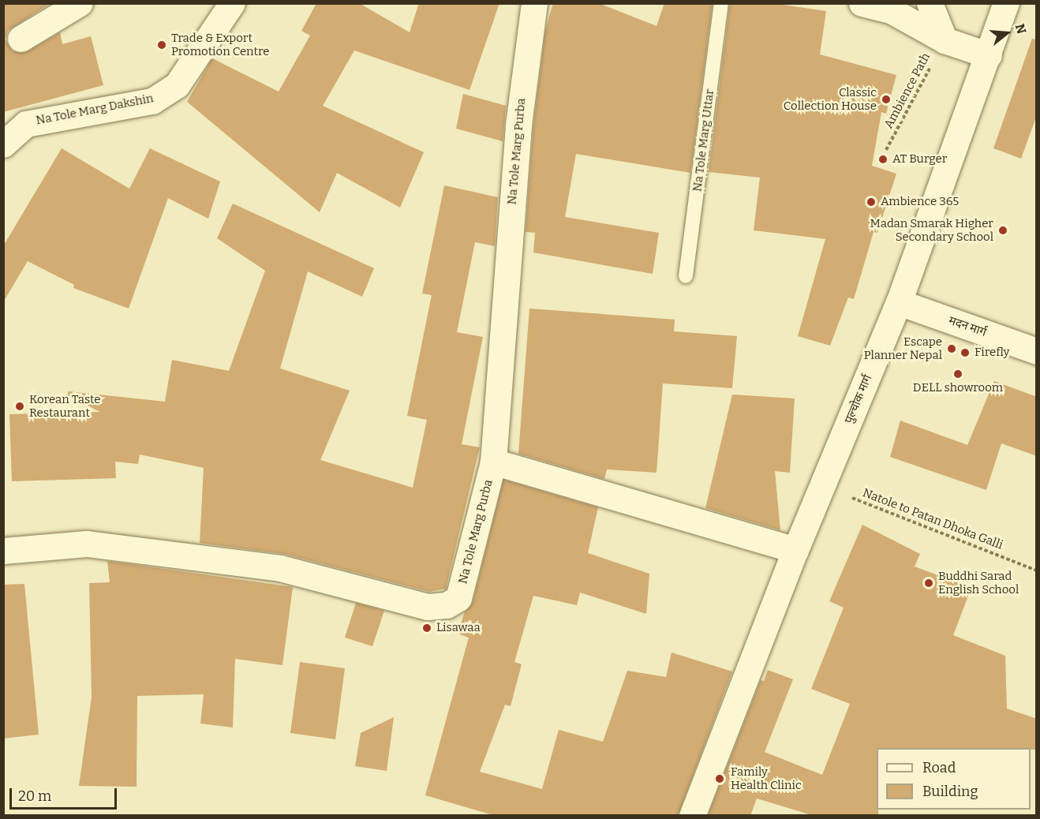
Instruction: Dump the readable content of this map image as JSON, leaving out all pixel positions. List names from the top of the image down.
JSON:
{
  "streets": {
    "street": [
      "Na Tole Marg Dakshin",
      "Na Tole Marg Purba",
      "मदन मार्ग",
      "पुल्चोक मार्ग"
    ],
    "lane": ["Na Tole Marg Uttar"],
    "path": ["Ambience Path", "Natole to Patan Dhoka Galli"]
  },
  "crossings": [
    ["मदन मार्ग", "पुल्चोक मार्ग"],
    ["पुल्चोक मार्ग", "Natole to Patan Dhoka Galli"]
  ],
  "places": [
    "Trade & Export Promotion Centre",
    "Classic Collection House",
    "AT Burger",
    "Ambience 365",
    "Madan Smarak Higher Secondary School",
    "Escape Planner Nepal",
    "Firefly",
    "DELL showroom",
    "Korean Taste Restaurant",
    "Buddhi Sarad English School",
    "Lisawaa",
    "Family Health Clinic"
  ],
  "legend": ["Road", "Building"],
  "scale_bar": "20 m",
  "north": "right"
}
